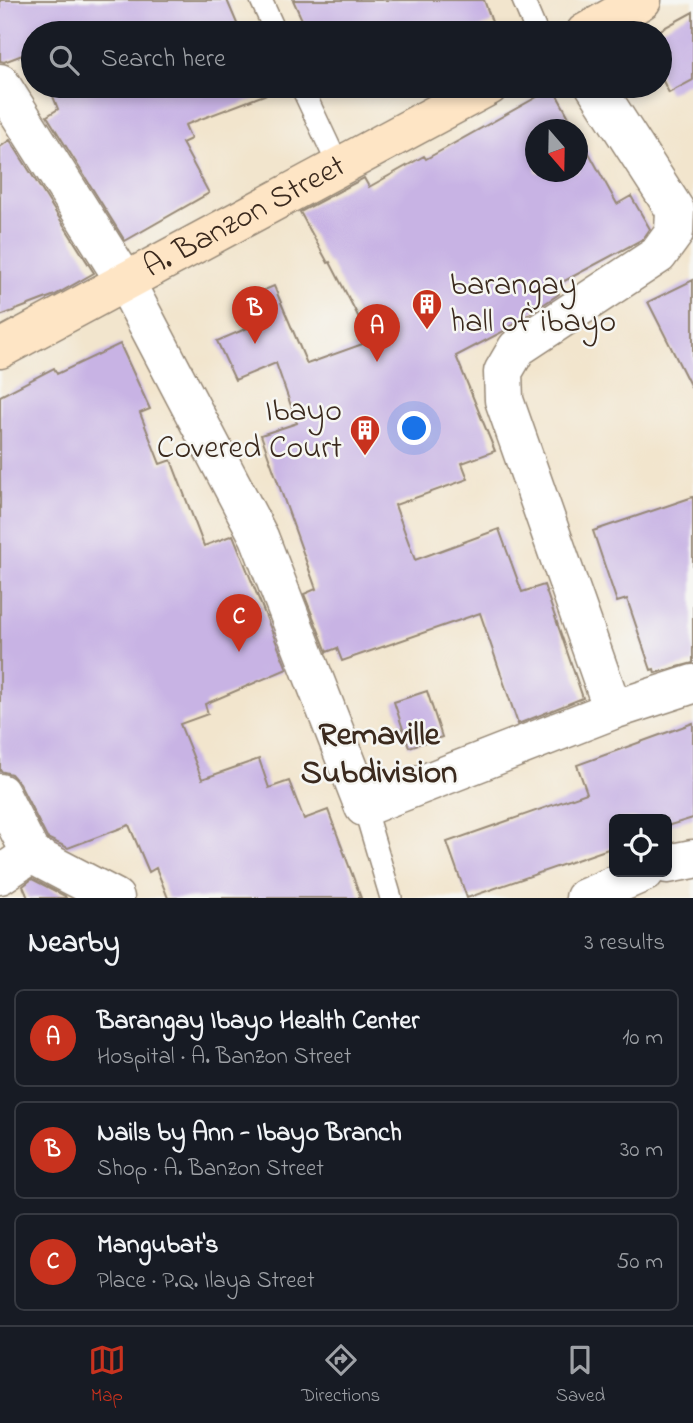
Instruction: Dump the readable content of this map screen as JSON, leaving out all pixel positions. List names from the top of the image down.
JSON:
{
  "streets": {
    "main road": ["A. Banzon Street"]
  },
  "districts": ["Remaville Subdivision"],
  "places": {
    "building": ["barangay hall of ibayo", "Ibayo Covered Court"]
  },
  "north": "bottom",
  "page": {
    "search": "Search here",
    "pins": ["B", "A", "C"],
    "heading": ["Nearby", "3 results"],
    "list": [
      {
        "mark": "A",
        "name": "Barangay Ibayo Health Center",
        "note": "Hospital · A. Banzon Street",
        "value": "10 m"
      },
      {
        "mark": "B",
        "name": "Nails by Ann - Ibayo Branch",
        "note": "Shop · A. Banzon Street",
        "value": "30 m"
      },
      {
        "mark": "C",
        "name": "Mangubat's",
        "note": "Place · P.Q. Ilaya Street",
        "value": "50 m"
      }
    ],
    "nav": ["Map", "Directions", "Saved"]
  }
}
